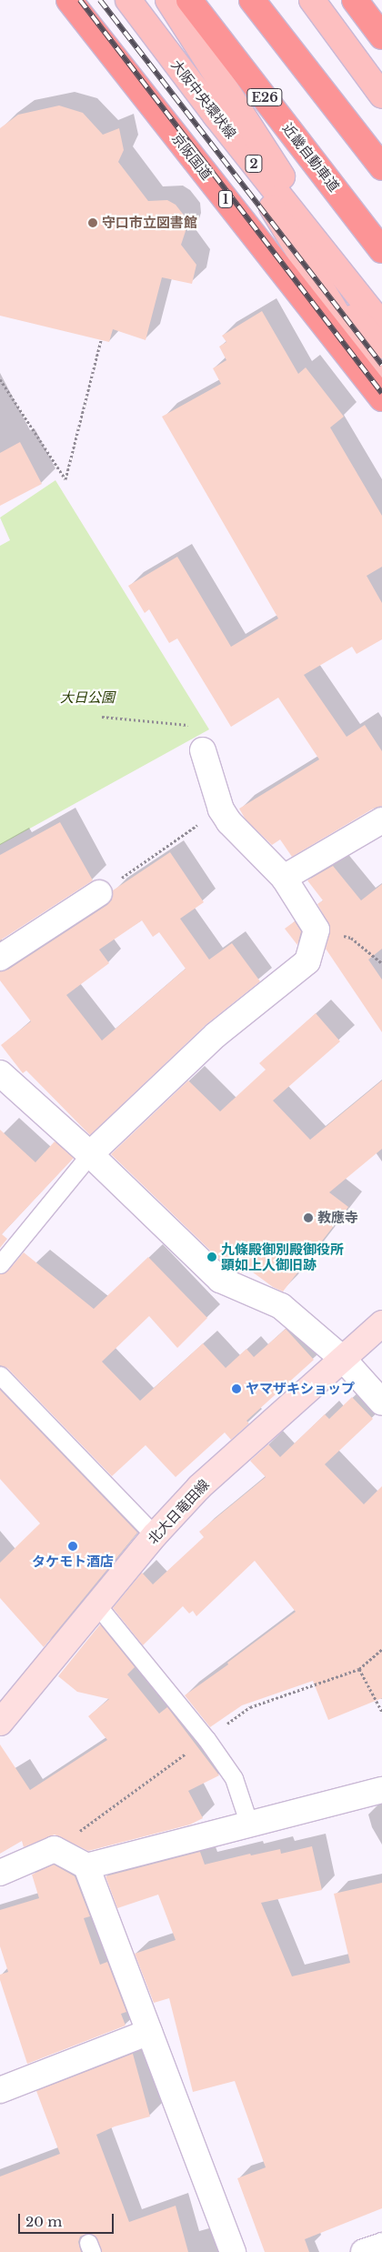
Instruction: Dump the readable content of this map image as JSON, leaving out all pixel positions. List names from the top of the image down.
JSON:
{
  "streets": {
    "highway": [
      "E26",
      "京阪国道",
      "近畿自動車道",
      "1"
    ],
    "main road": ["大阪中央環状線", "2", "北大日竜田線"]
  },
  "parks": ["大日公園"],
  "places": [
    "守口市立図書館",
    "教應寺",
    "九條殿御別殿御役所 顕如上人御旧跡",
    "ヤマザキショップ",
    "タケモト酒店"
  ],
  "scale_bar": "20 m"
}
